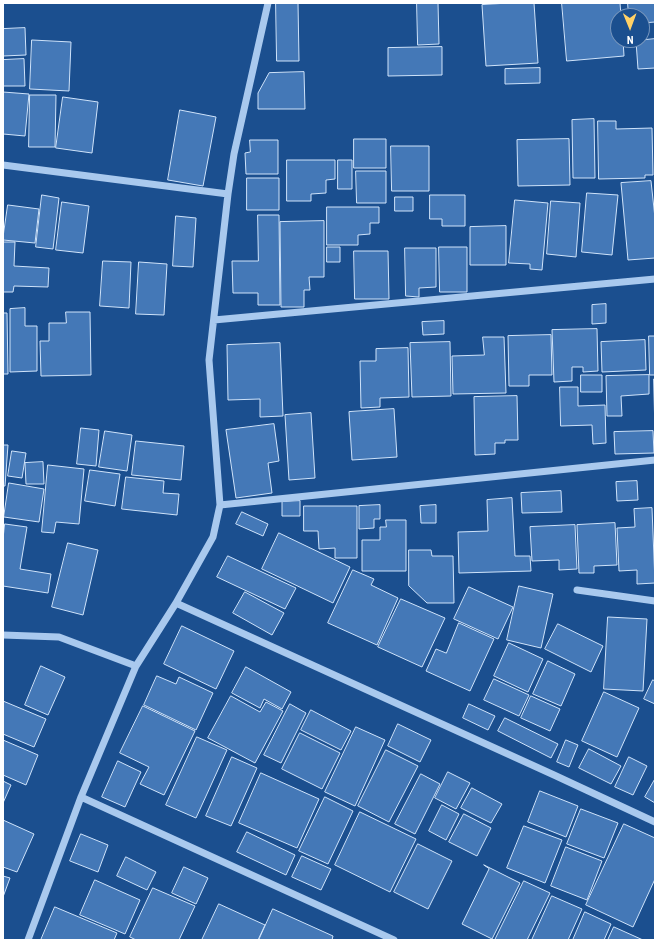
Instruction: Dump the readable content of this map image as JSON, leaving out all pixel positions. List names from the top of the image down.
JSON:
{
  "north": "bottom"
}
